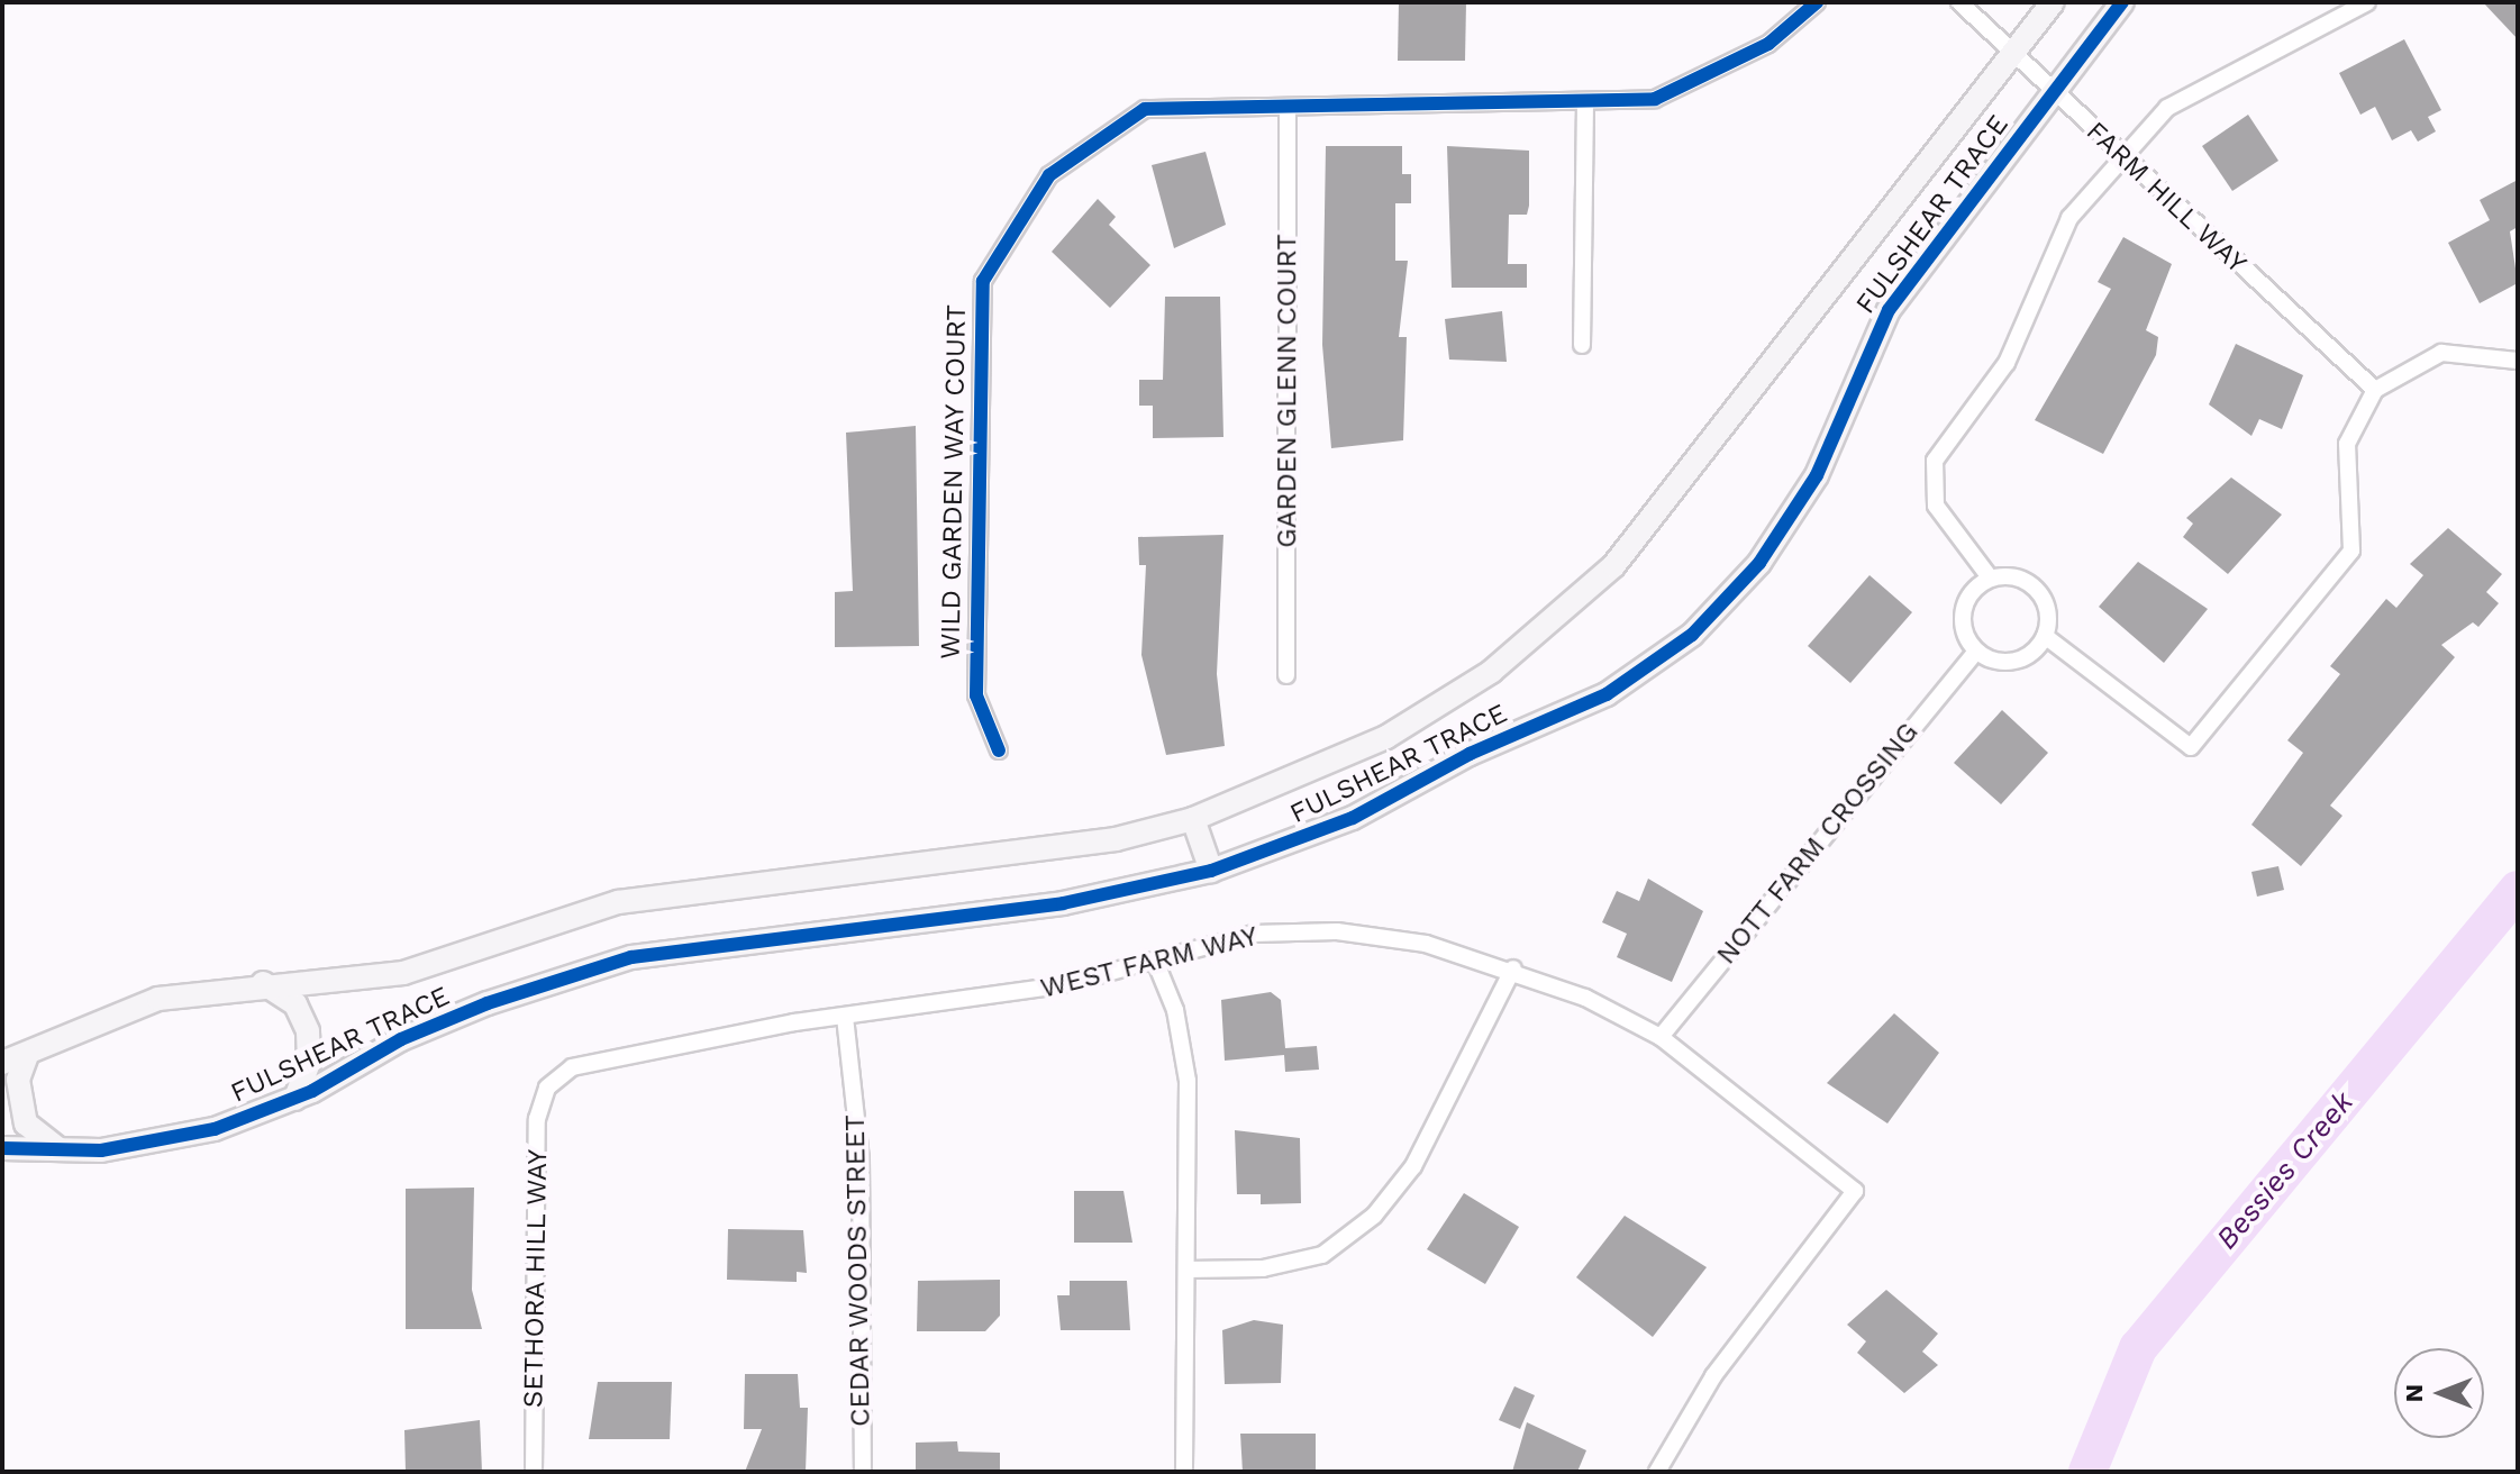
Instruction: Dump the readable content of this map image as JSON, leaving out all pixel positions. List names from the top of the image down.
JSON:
{
  "streets": {
    "street": [
      "FARM HILL WAY",
      "FULSHEAR TRACE",
      "GARDEN GLENN COURT",
      "WILD GARDEN WAY COURT",
      "NOTT FARM CROSSING",
      "WEST FARM WAY",
      "CEDAR WOODS STREET",
      "SETHORA HILL WAY"
    ]
  },
  "crossings": [
    ["FARM HILL WAY", "FULSHEAR TRACE"],
    ["GARDEN GLENN COURT", "WILD GARDEN WAY COURT"],
    ["NOTT FARM CROSSING", "WEST FARM WAY"],
    ["WEST FARM WAY", "CEDAR WOODS STREET"],
    ["WEST FARM WAY", "SETHORA HILL WAY"]
  ],
  "water": ["Bessies Creek"],
  "north": "left"
}
